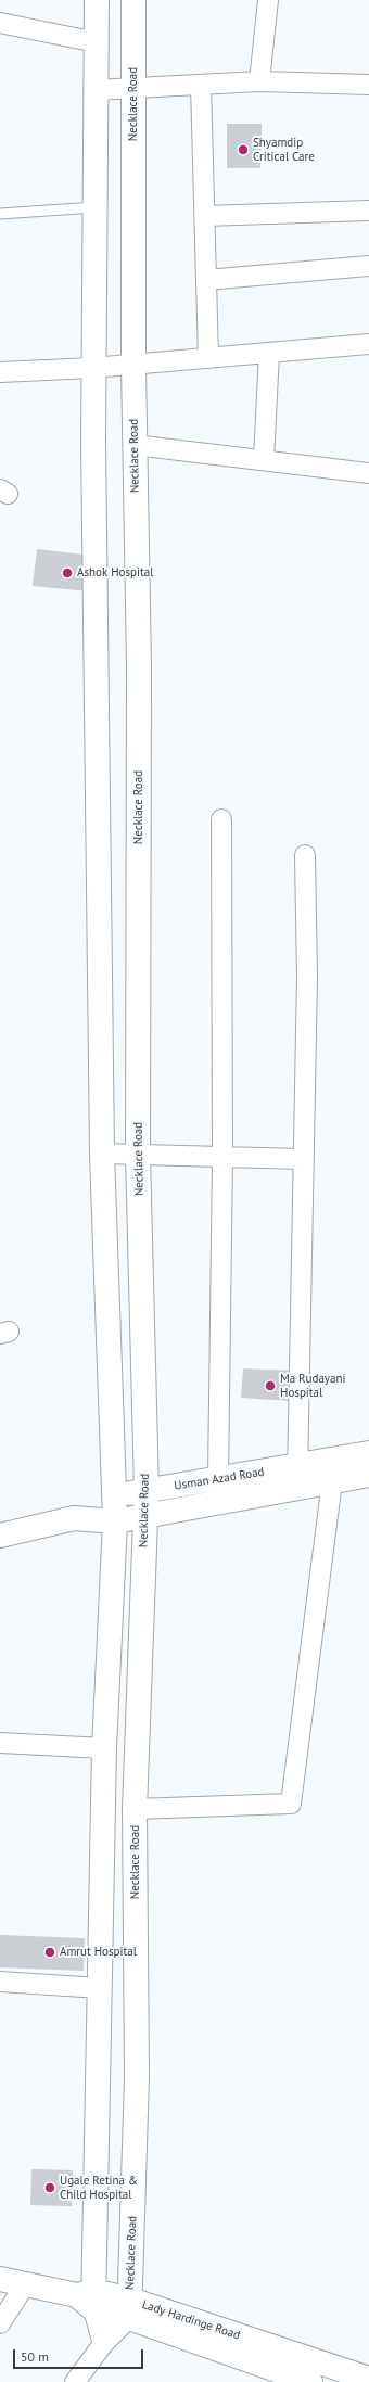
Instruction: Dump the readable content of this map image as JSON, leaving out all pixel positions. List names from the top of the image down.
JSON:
{
  "streets": {
    "main road": ["Necklace Road", "Usman Azad Road", "Lady Hardinge Road"]
  },
  "crossings": [
    ["Necklace Road", "Usman Azad Road"],
    ["Necklace Road", "Lady Hardinge Road"]
  ],
  "places": [
    "Shyamdip Critical Care",
    "Ashok Hospital",
    "Ma Rudayani Hospital",
    "Amrut Hospital",
    "Ugale Retina & Child Hospital"
  ],
  "scale_bar": "50 m"
}
